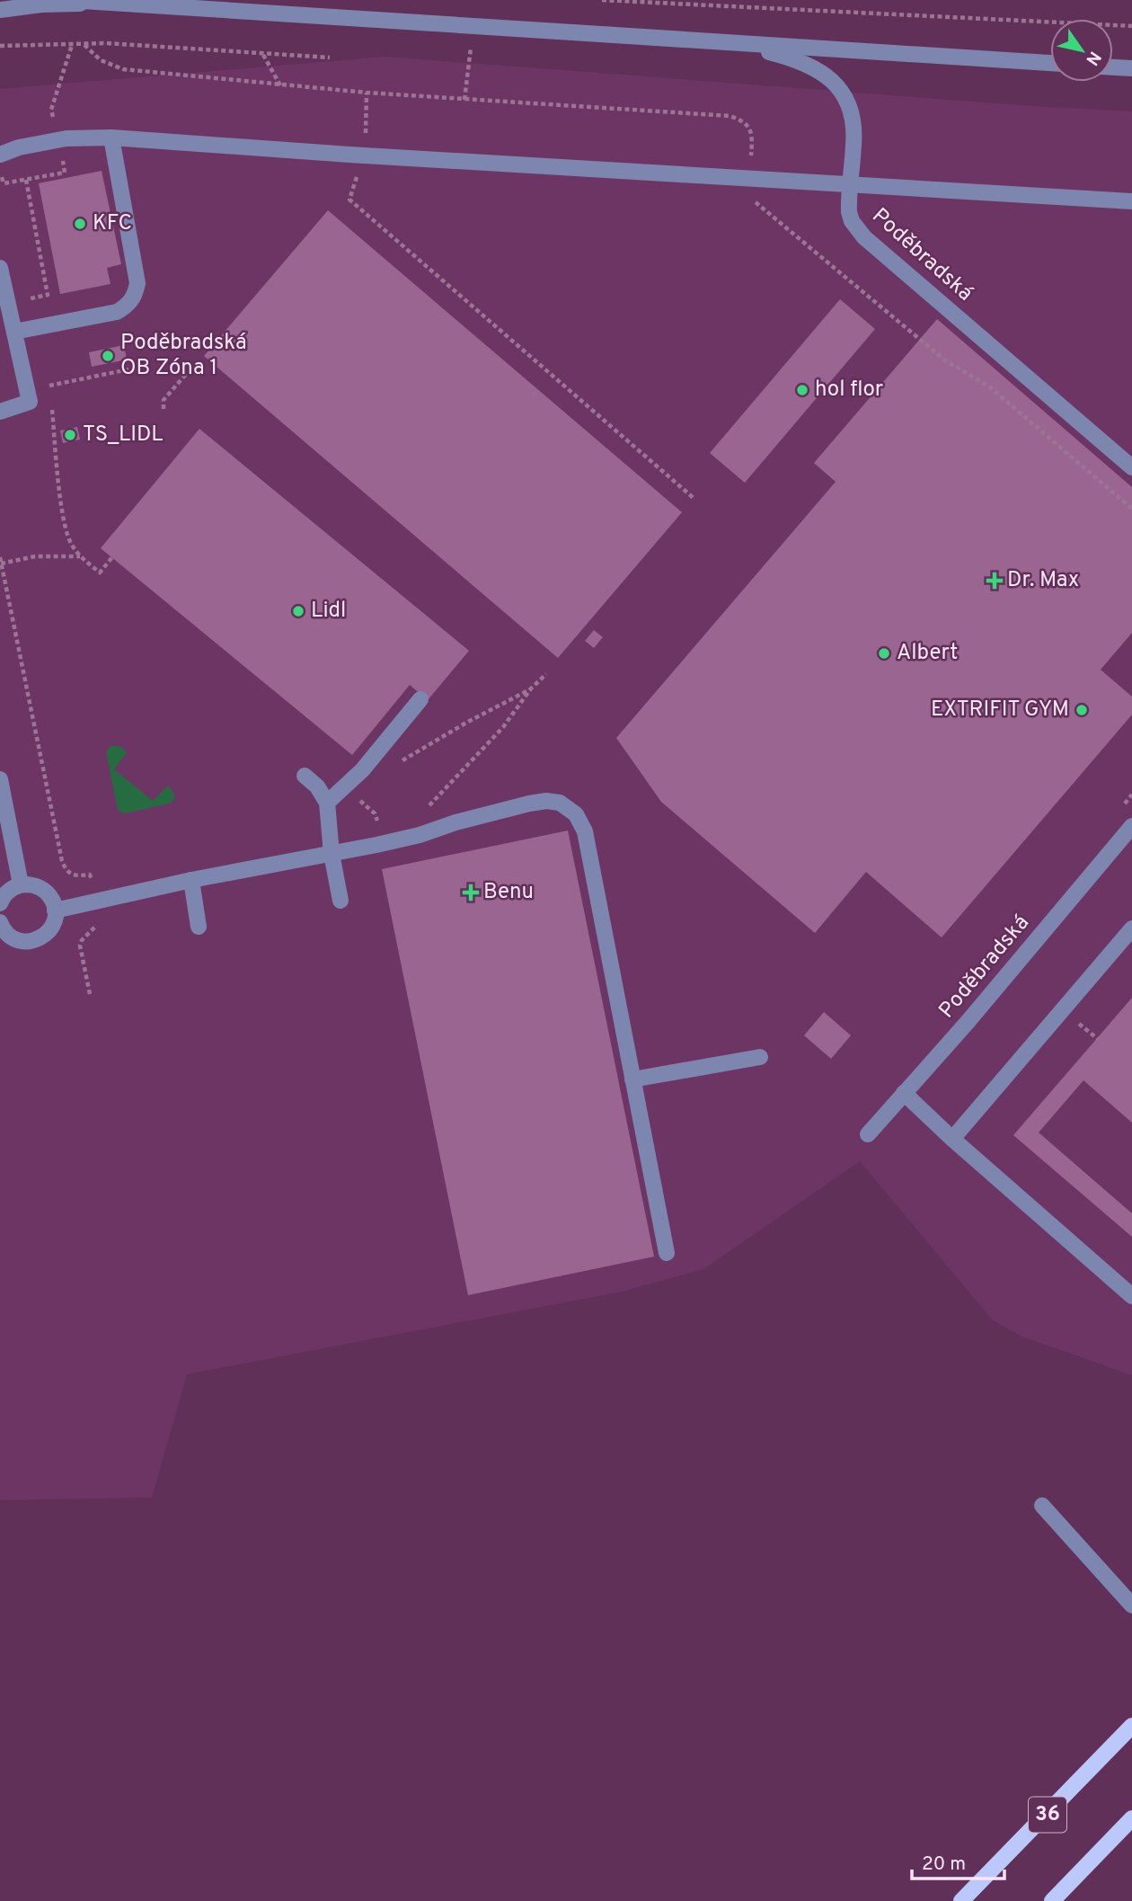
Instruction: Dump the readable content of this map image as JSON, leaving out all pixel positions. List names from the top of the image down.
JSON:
{
  "streets": {
    "main road": ["36"],
    "street": ["Poděbradská"]
  },
  "places": {
    "other": [
      "KFC",
      "Poděbradská OB Zóna 1",
      "hol flor",
      "TS_LIDL",
      "Lidl",
      "Albert",
      "EXTRIFIT GYM"
    ],
    "health": ["Dr. Max", "Benu"]
  },
  "scale_bar": "20 m",
  "north": "bottom right"
}
